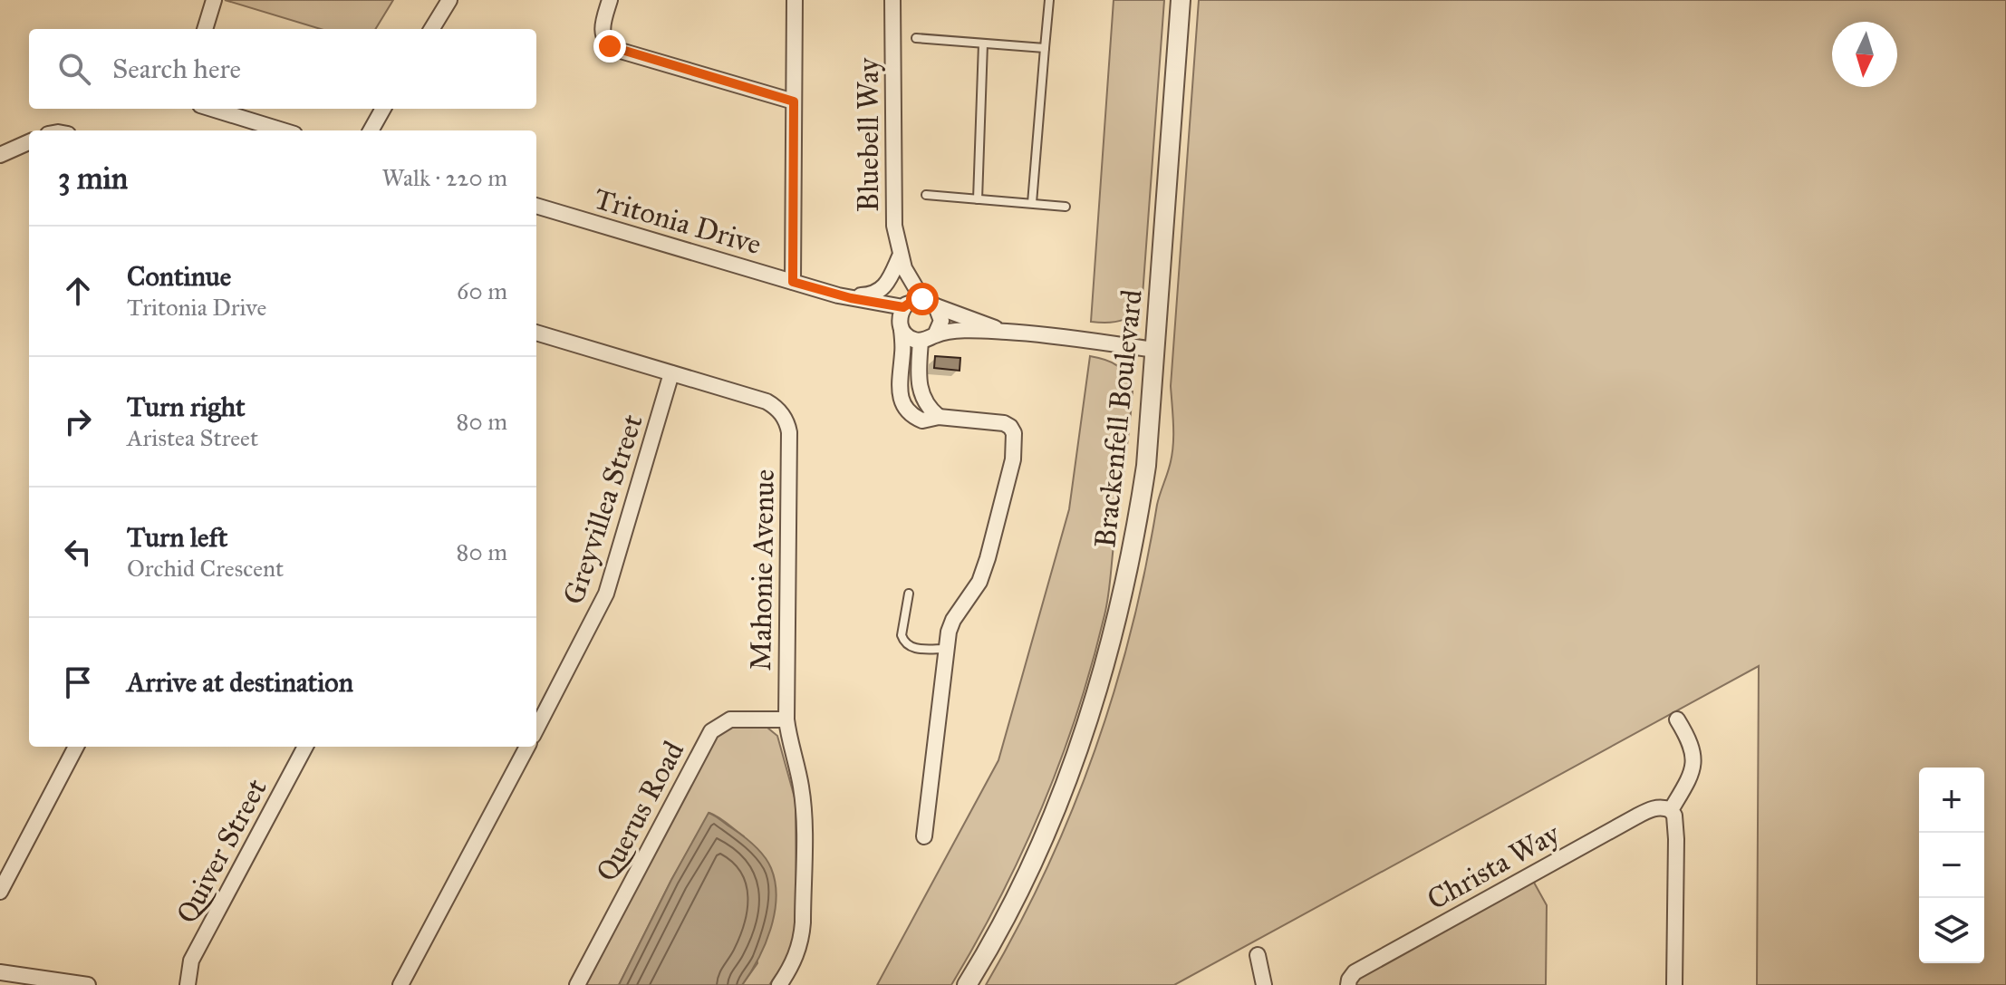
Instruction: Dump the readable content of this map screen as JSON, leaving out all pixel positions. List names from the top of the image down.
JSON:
{
  "streets": {
    "street": [
      "Bluebell Way",
      "Tritonia Drive",
      "Brackenfell Boulevard",
      "Greyvillea Street",
      "Mahonie Avenue",
      "Querus Road",
      "Quiver Street",
      "Christa Way"
    ]
  },
  "crossings": [
    ["Bluebell Way", "Tritonia Drive"],
    ["Greyvillea Street", "Mahonie Avenue"],
    ["Mahonie Avenue", "Querus Road"]
  ],
  "north": "bottom",
  "page": {
    "search": "Search here",
    "heading": ["3 min", "Walk · 220 m"],
    "list": [
      ["Continue", "Tritonia Drive", "60 m"],
      ["Turn right", "Aristea Street", "80 m"],
      ["Turn left", "Orchid Crescent", "80 m"],
      "Arrive at destination"
    ],
    "map_buttons": ["+", "−"]
  }
}
